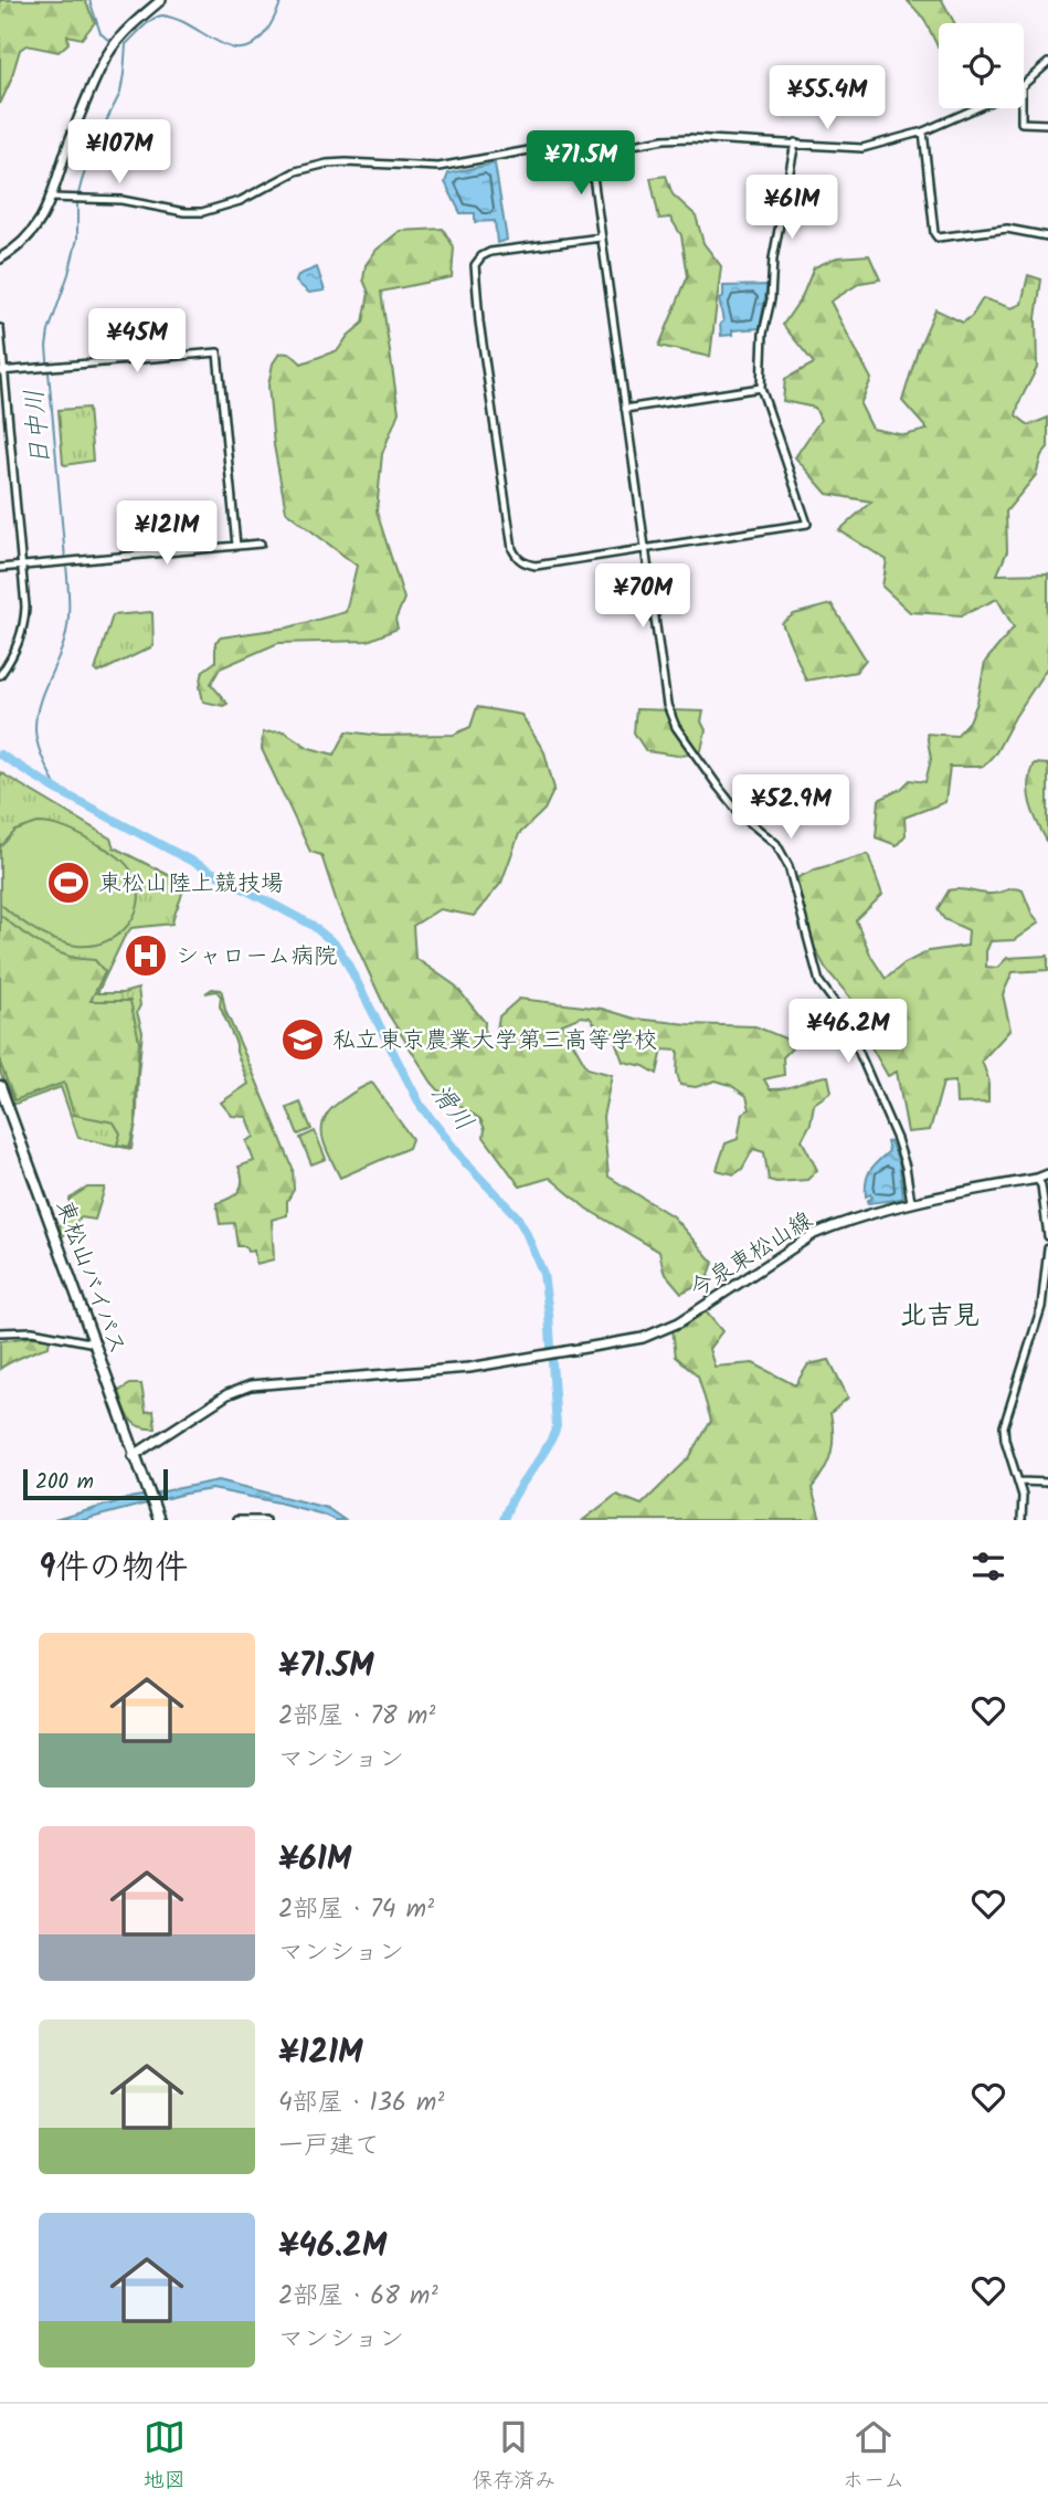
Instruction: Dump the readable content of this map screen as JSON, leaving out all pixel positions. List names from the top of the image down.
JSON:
{
  "streets": {
    "highway": ["東松山バイパス"],
    "main road": ["今泉東松山線"]
  },
  "crossings": [
    ["今泉東松山線", "東松山バイパス"]
  ],
  "districts": ["北吉見"],
  "water": ["日中川", "滑川"],
  "places": {
    "sports": ["東松山陸上競技場"],
    "hospital": ["シャローム病院"],
    "school or university": ["私立東京農業大学第三高等学校"]
  },
  "scale_bar": "200 m",
  "page": {
    "price": [
      "¥55.4M",
      "¥107M",
      "¥71.5M",
      "¥61M",
      "¥45M",
      "¥121M",
      "¥70M",
      "¥52.9M",
      "¥46.2M"
    ],
    "scale": "200 m",
    "heading": "9件の物件",
    "list": [
      {
        "name": "¥71.5M",
        "note": "2部屋 · 78 m² · マンション"
      },
      {
        "name": "¥61M",
        "note": "2部屋 · 74 m² · マンション"
      },
      {
        "name": "¥121M",
        "note": "4部屋 · 136 m² · 一戸建て"
      },
      {
        "name": "¥46.2M",
        "note": "2部屋 · 68 m² · マンション"
      }
    ],
    "tabs": ["地図", "保存済み", "ホーム"]
  }
}
